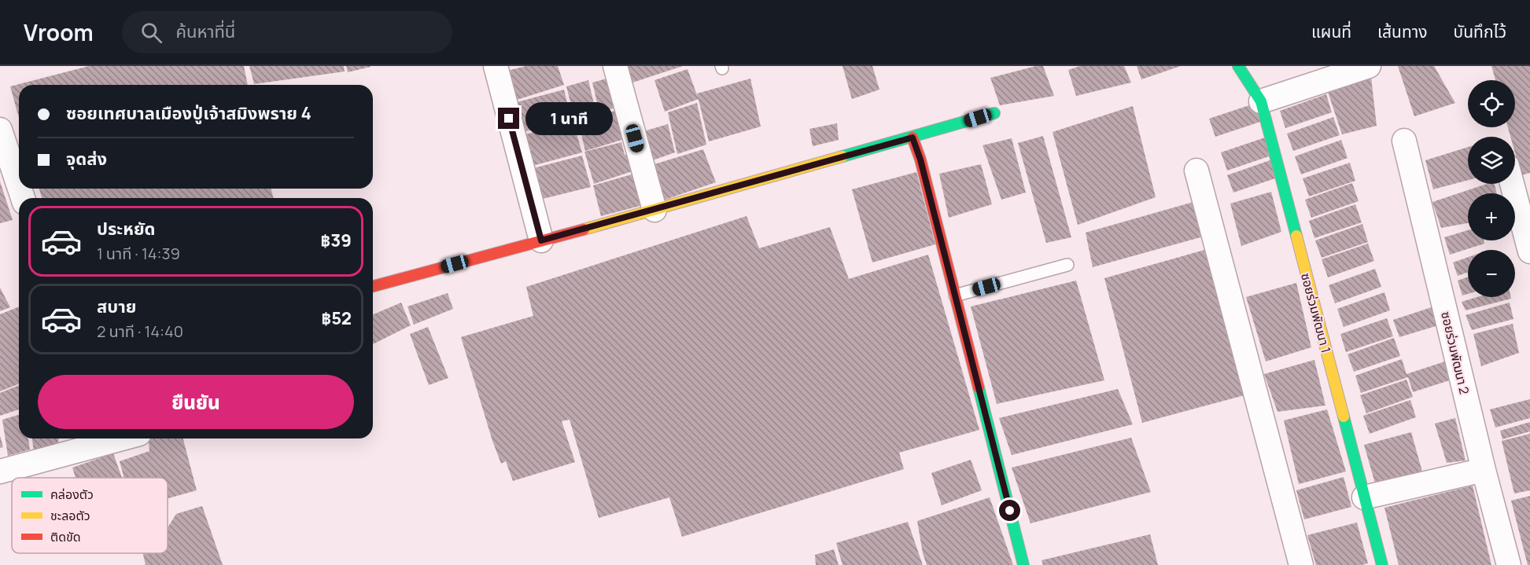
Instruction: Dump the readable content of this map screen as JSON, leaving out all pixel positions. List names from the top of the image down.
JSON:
{
  "streets": {
    "street": ["ซอยร่วมพัฒนา 1", "ซอยร่วมพัฒนา 2"]
  },
  "legend": ["คล่องตัว", "ชะลอตัว", "ติดขัด"],
  "page": {
    "header": "Vroom",
    "search": "ค้นหาที่นี่",
    "nav": ["แผนที่", "เส้นทาง", "บันทึกไว้"],
    "map_buttons": ["+", "−"],
    "banner": ["ซอยเทศบาลเมืองปู่เจ้าสมิงพราย 4", "จุดส่ง"],
    "bubble": "1 นาที",
    "list": [
      {
        "name": "ประหยัด",
        "note": "1 นาที · 14:39",
        "value": "฿39"
      },
      {
        "name": "สบาย",
        "note": "2 นาที · 14:40",
        "value": "฿52"
      }
    ],
    "buttons": "ยืนยัน"
  }
}
